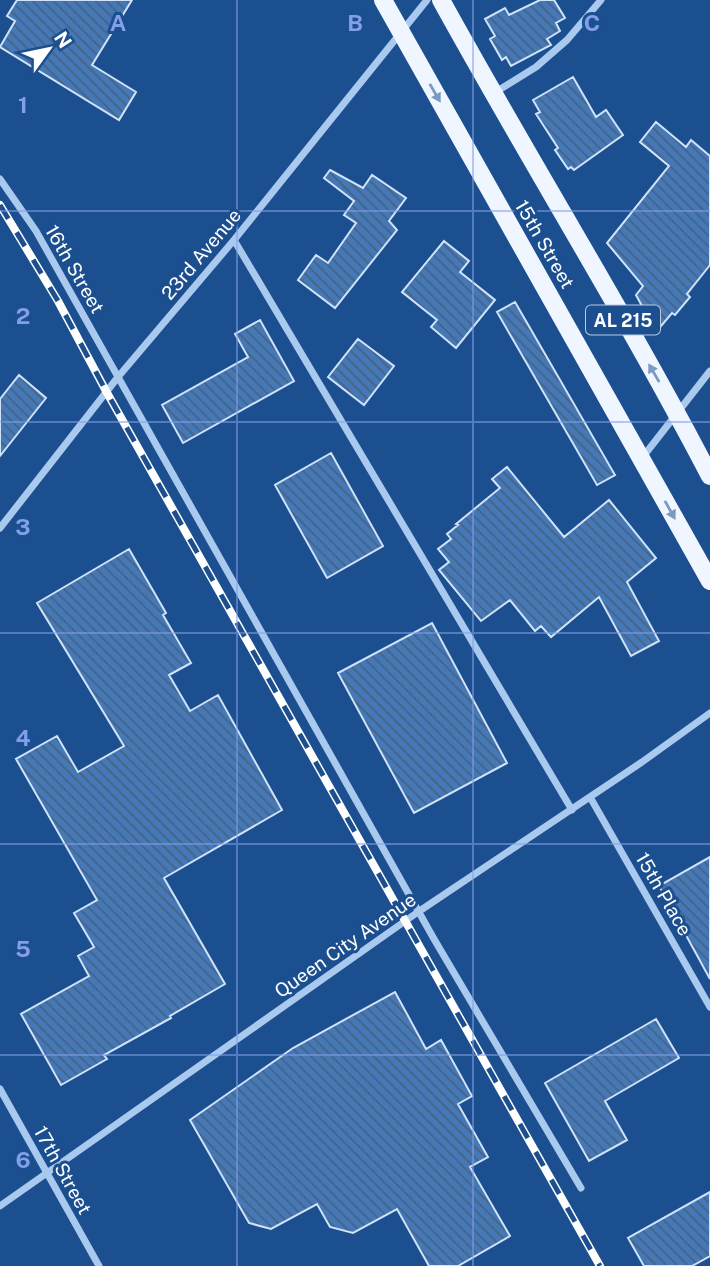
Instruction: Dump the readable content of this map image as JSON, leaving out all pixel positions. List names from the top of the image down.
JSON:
{
  "streets": {
    "main road": ["15th Street", "AL 215"],
    "street": [
      "23rd Avenue",
      "16th Street",
      "15th Place",
      "Queen City Avenue",
      "17th Street"
    ]
  },
  "crossings": [
    ["15th Street", "23rd Avenue"],
    ["23rd Avenue", "16th Street"],
    ["16th Street", "Queen City Avenue"],
    ["15th Place", "Queen City Avenue"],
    ["Queen City Avenue", "17th Street"]
  ],
  "north": "top right",
  "grid": {
    "columns": ["A", "B", "C"],
    "rows": [
      "1",
      "2",
      "3",
      "4",
      "5",
      "6"
    ]
  }
}
